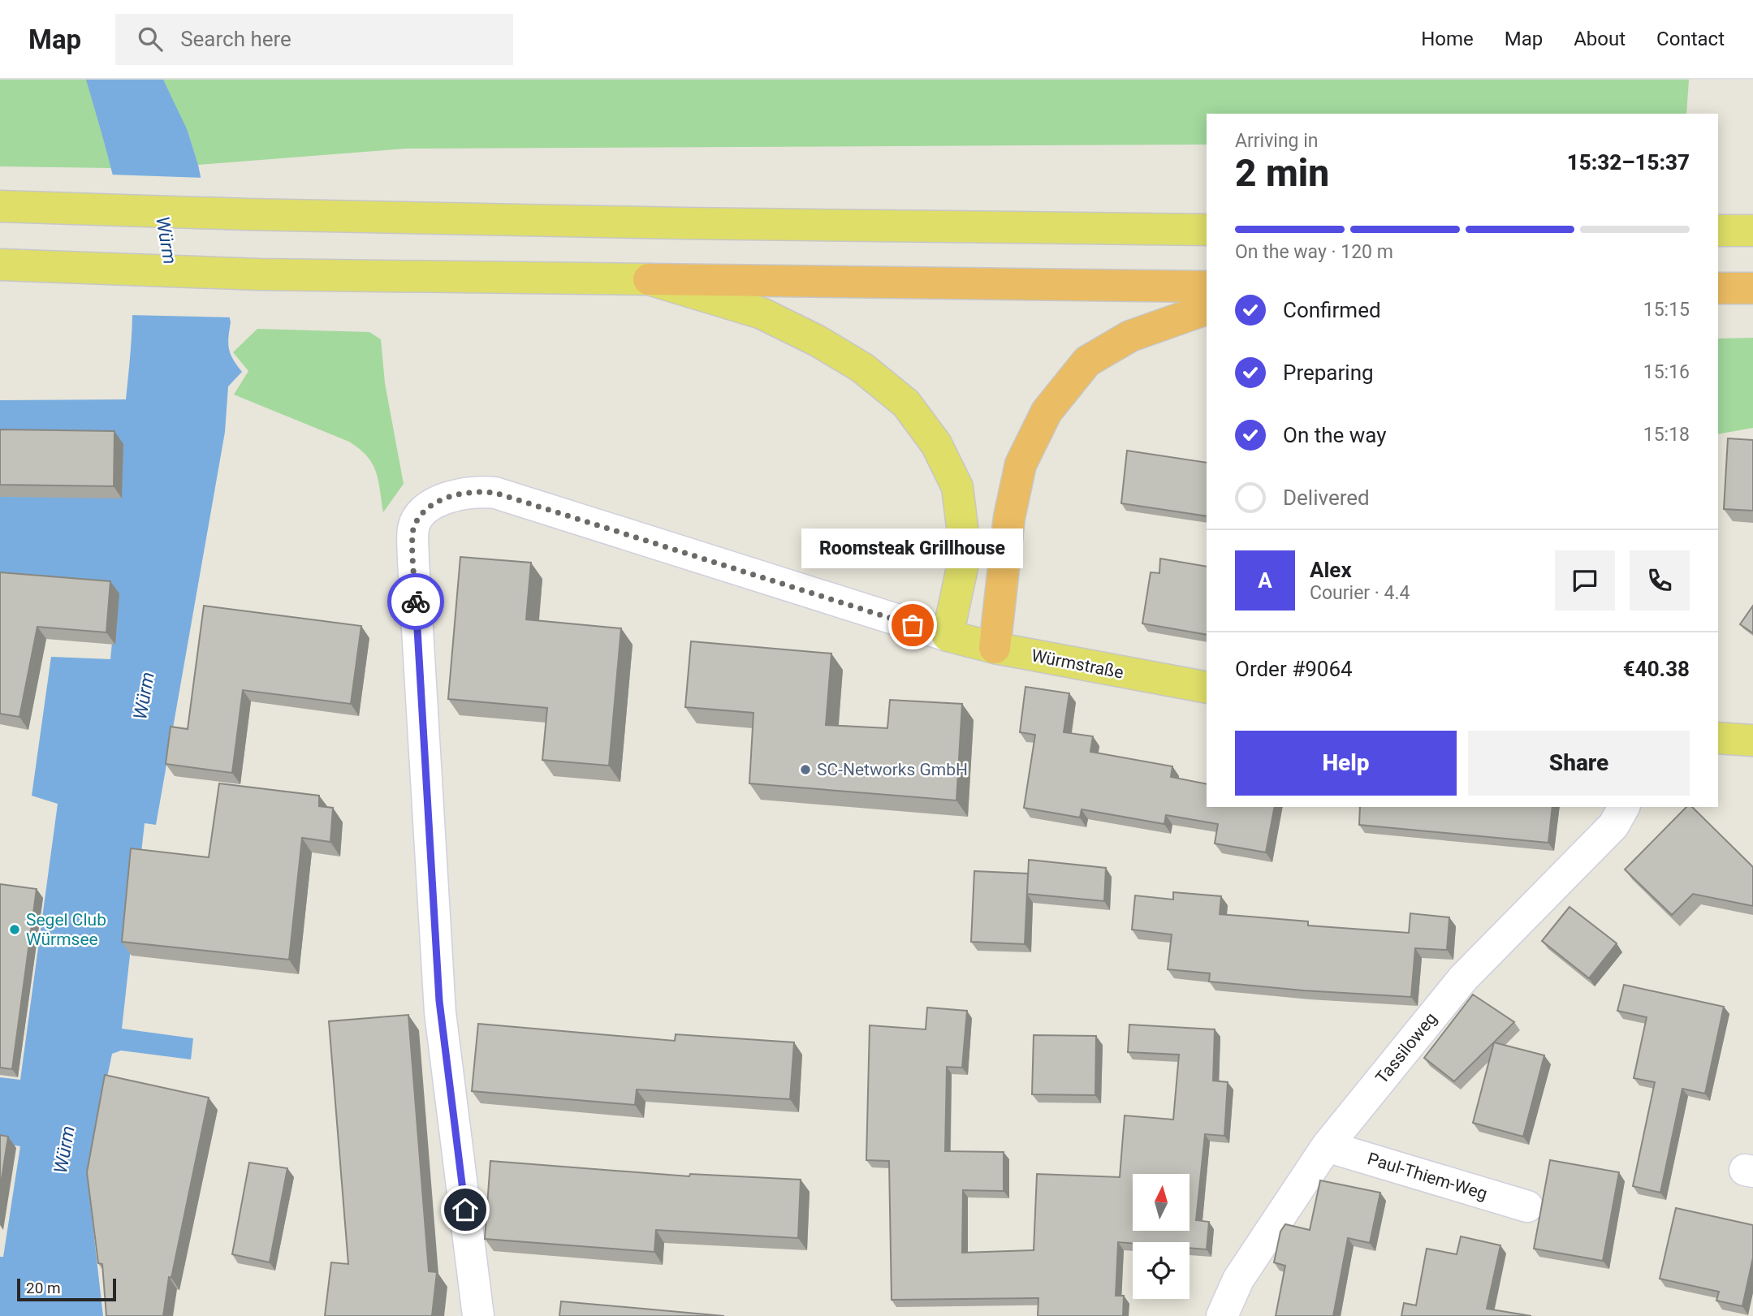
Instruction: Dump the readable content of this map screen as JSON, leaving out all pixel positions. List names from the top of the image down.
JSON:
{
  "streets": {
    "main road": ["Würmstraße"],
    "street": ["Tassiloweg", "Paul-Thiem-Weg"]
  },
  "crossings": [
    ["Tassiloweg", "Paul-Thiem-Weg"]
  ],
  "water": ["Würm"],
  "places": ["Roomsteak Grillhouse", "SC-Networks GmbH", "Segel Club Würmsee"],
  "scale_bar": "20 m",
  "north": "top",
  "page": {
    "header": "Map",
    "search": "Search here",
    "nav": [
      "Home",
      "Map",
      "About",
      "Contact"
    ],
    "heading": ["2 min", "Arriving in", "15:32–15:37"],
    "panel": [
      "Alex",
      "Courier · 4.4",
      "Order #9064",
      "€40.38"
    ],
    "bar": "On the way · 120 m",
    "list": [
      ["Confirmed", "15:15"],
      ["Preparing", "15:16"],
      ["On the way", "15:18"],
      "Delivered"
    ],
    "bubble": "Roomsteak Grillhouse",
    "round": "A",
    "buttons": ["Help", "Share"],
    "scale": "20 m"
  }
}
